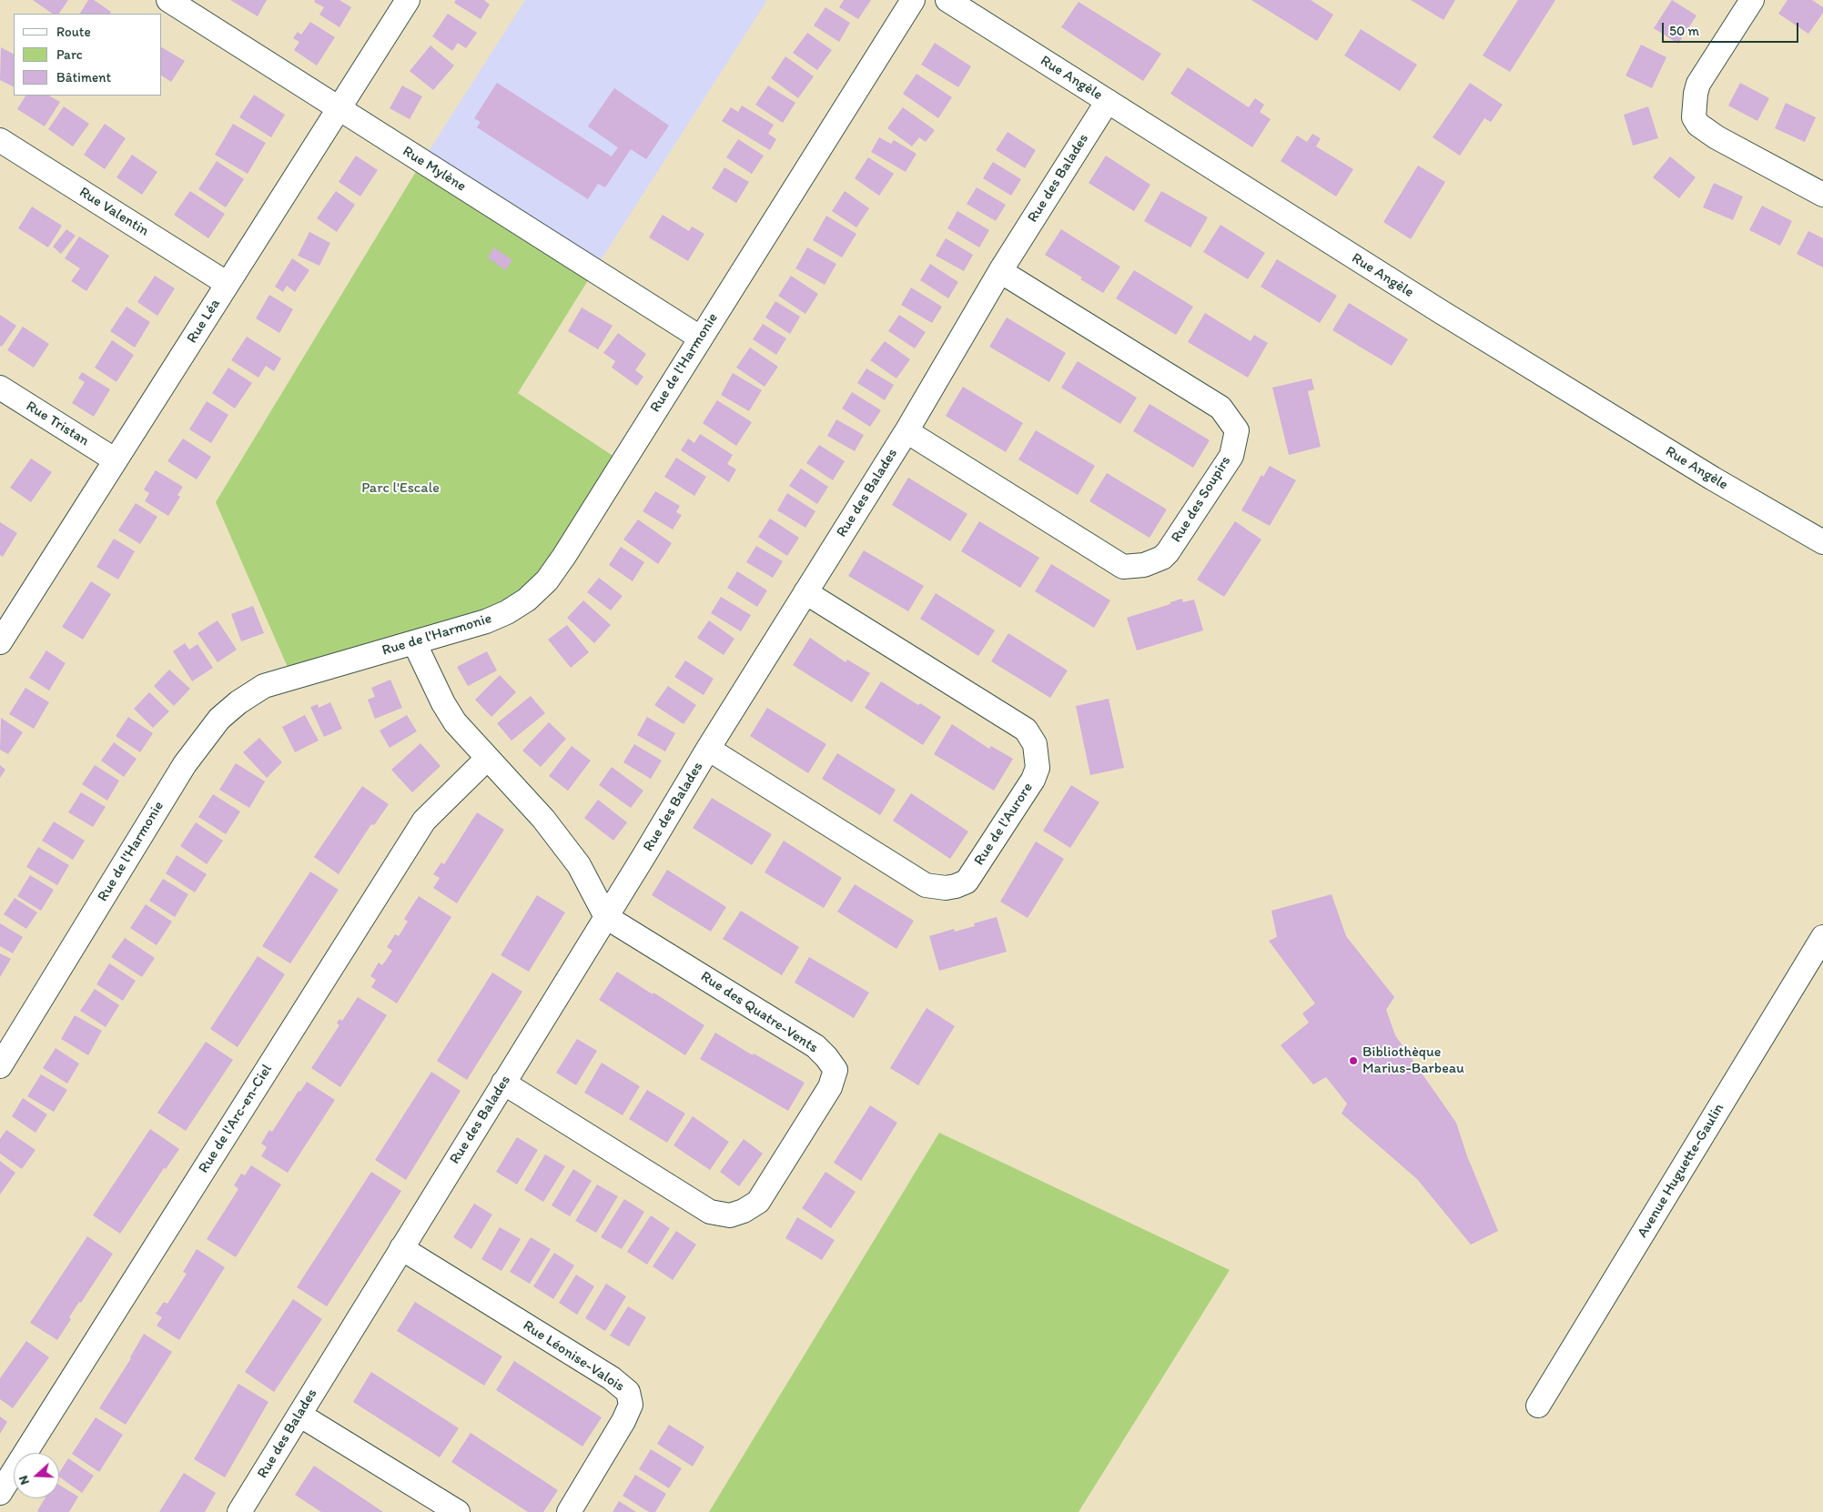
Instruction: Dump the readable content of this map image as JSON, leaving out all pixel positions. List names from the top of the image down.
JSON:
{
  "streets": {
    "street": [
      "Rue Angèle",
      "Rue Mylène",
      "Rue des Balades",
      "Rue Valentin",
      "Rue Léa",
      "Rue de l'Harmonie",
      "Rue Tristan",
      "Rue des Soupirs",
      "Rue de l'Aurore",
      "Rue des Quatre-Vents",
      "Rue de l'Arc-en-Ciel",
      "Avenue Huguette-Gaulin",
      "Rue Léonise-Valois"
    ]
  },
  "crossings": [
    ["Rue Angèle", "Rue des Balades"],
    ["Rue Mylène", "Rue Léa"],
    ["Rue Mylène", "Rue de l'Harmonie"],
    ["Rue des Balades", "Rue des Soupirs"],
    ["Rue des Balades", "Rue de l'Aurore"],
    ["Rue des Balades", "Rue des Quatre-Vents"],
    ["Rue des Balades", "Rue Léonise-Valois"],
    ["Rue Valentin", "Rue Léa"],
    ["Rue Léa", "Rue Tristan"]
  ],
  "parks": ["Parc l'Escale"],
  "places": ["Bibliothèque Marius-Barbeau"],
  "legend": ["Route", "Parc", "Bâtiment"],
  "scale_bar": "50 m",
  "north": "left"
}
